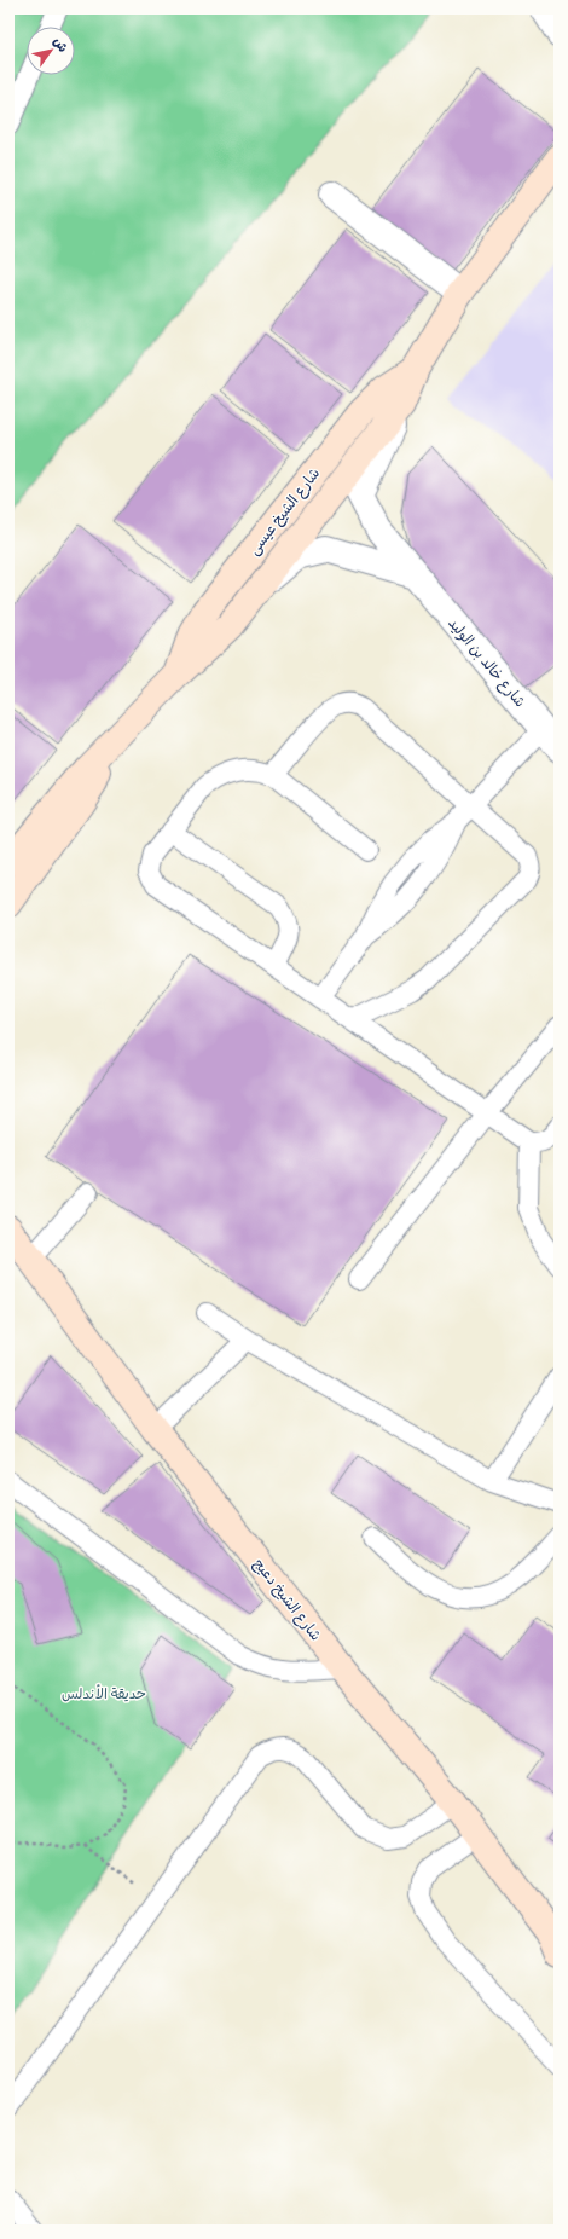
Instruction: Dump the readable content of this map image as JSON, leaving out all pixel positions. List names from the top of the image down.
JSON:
{
  "streets": {
    "street": ["شارع الشيخ عيسى", "شارع خالد بن الوليد", "شارع الشيخ دعيج"]
  },
  "crossings": [
    ["شارع الشيخ عيسى", "شارع خالد بن الوليد"]
  ],
  "parks": ["حديقة الأندلس"],
  "north": "top right"
}
